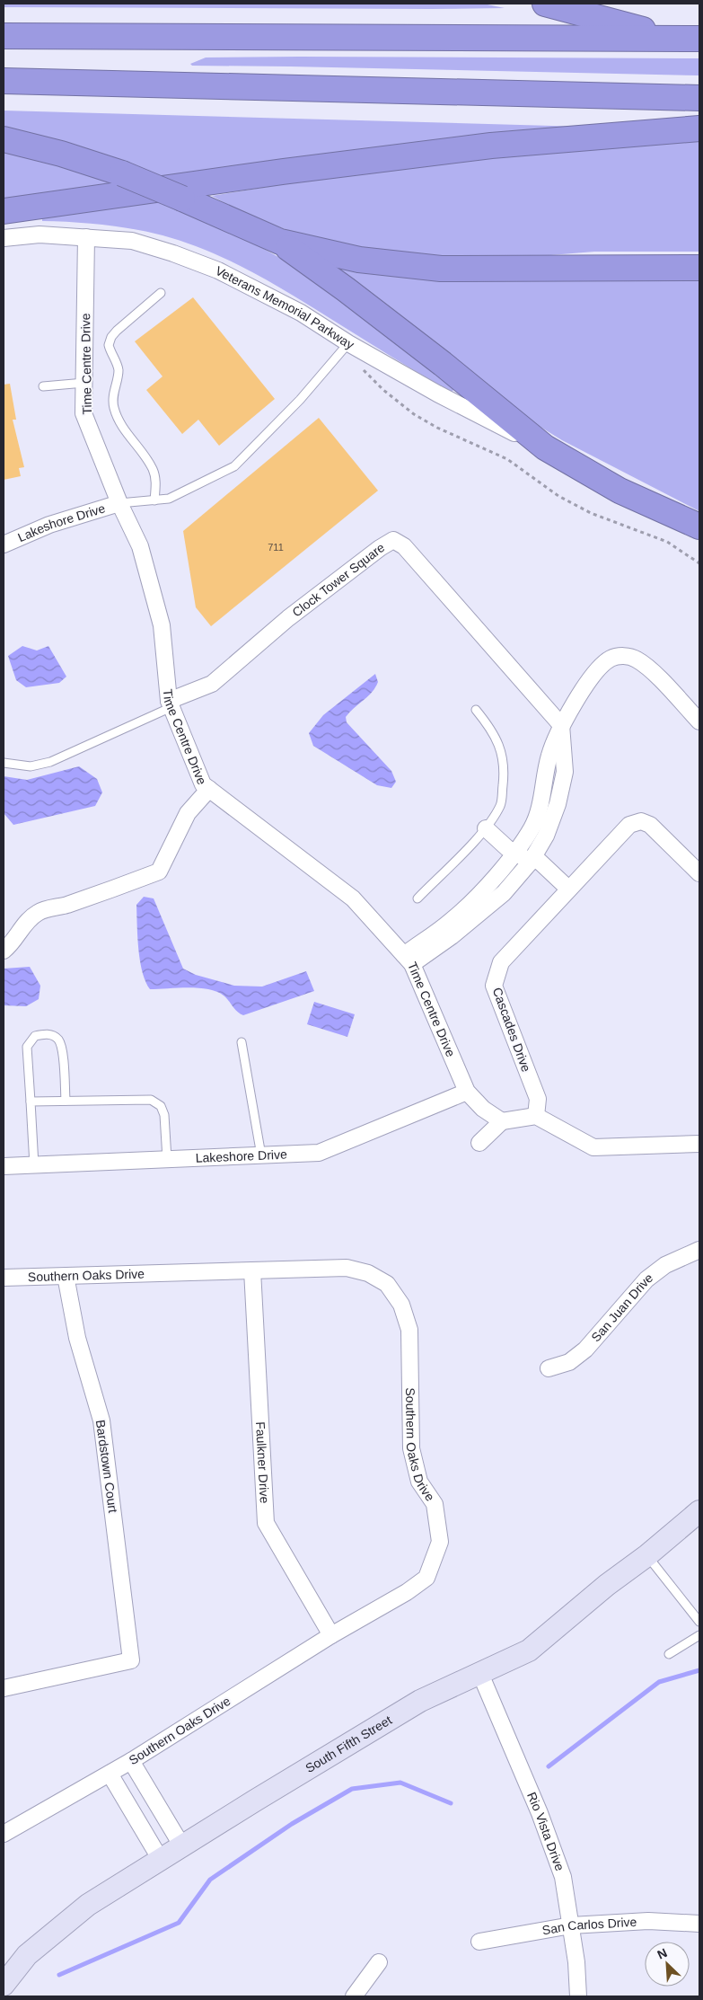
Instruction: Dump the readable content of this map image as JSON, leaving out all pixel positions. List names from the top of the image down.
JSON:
{
  "streets": {
    "street": [
      "Veterans Memorial Parkway",
      "Time Centre Drive",
      "Lakeshore Drive",
      "Clock Tower Square",
      "Cascades Drive",
      "Southern Oaks Drive",
      "San Juan Drive",
      "Faulkner Drive",
      "Bardstown Court",
      "South Fifth Street",
      "Rio Vista Drive",
      "San Carlos Drive"
    ]
  },
  "crossings": [
    ["Veterans Memorial Parkway", "Time Centre Drive"],
    ["Time Centre Drive", "Lakeshore Drive"],
    ["Time Centre Drive", "Clock Tower Square"],
    ["Southern Oaks Drive", "Faulkner Drive"],
    ["Southern Oaks Drive", "Bardstown Court"],
    ["South Fifth Street", "Rio Vista Drive"],
    ["Rio Vista Drive", "San Carlos Drive"]
  ],
  "house_numbers": ["711"],
  "north": "top left"
}
